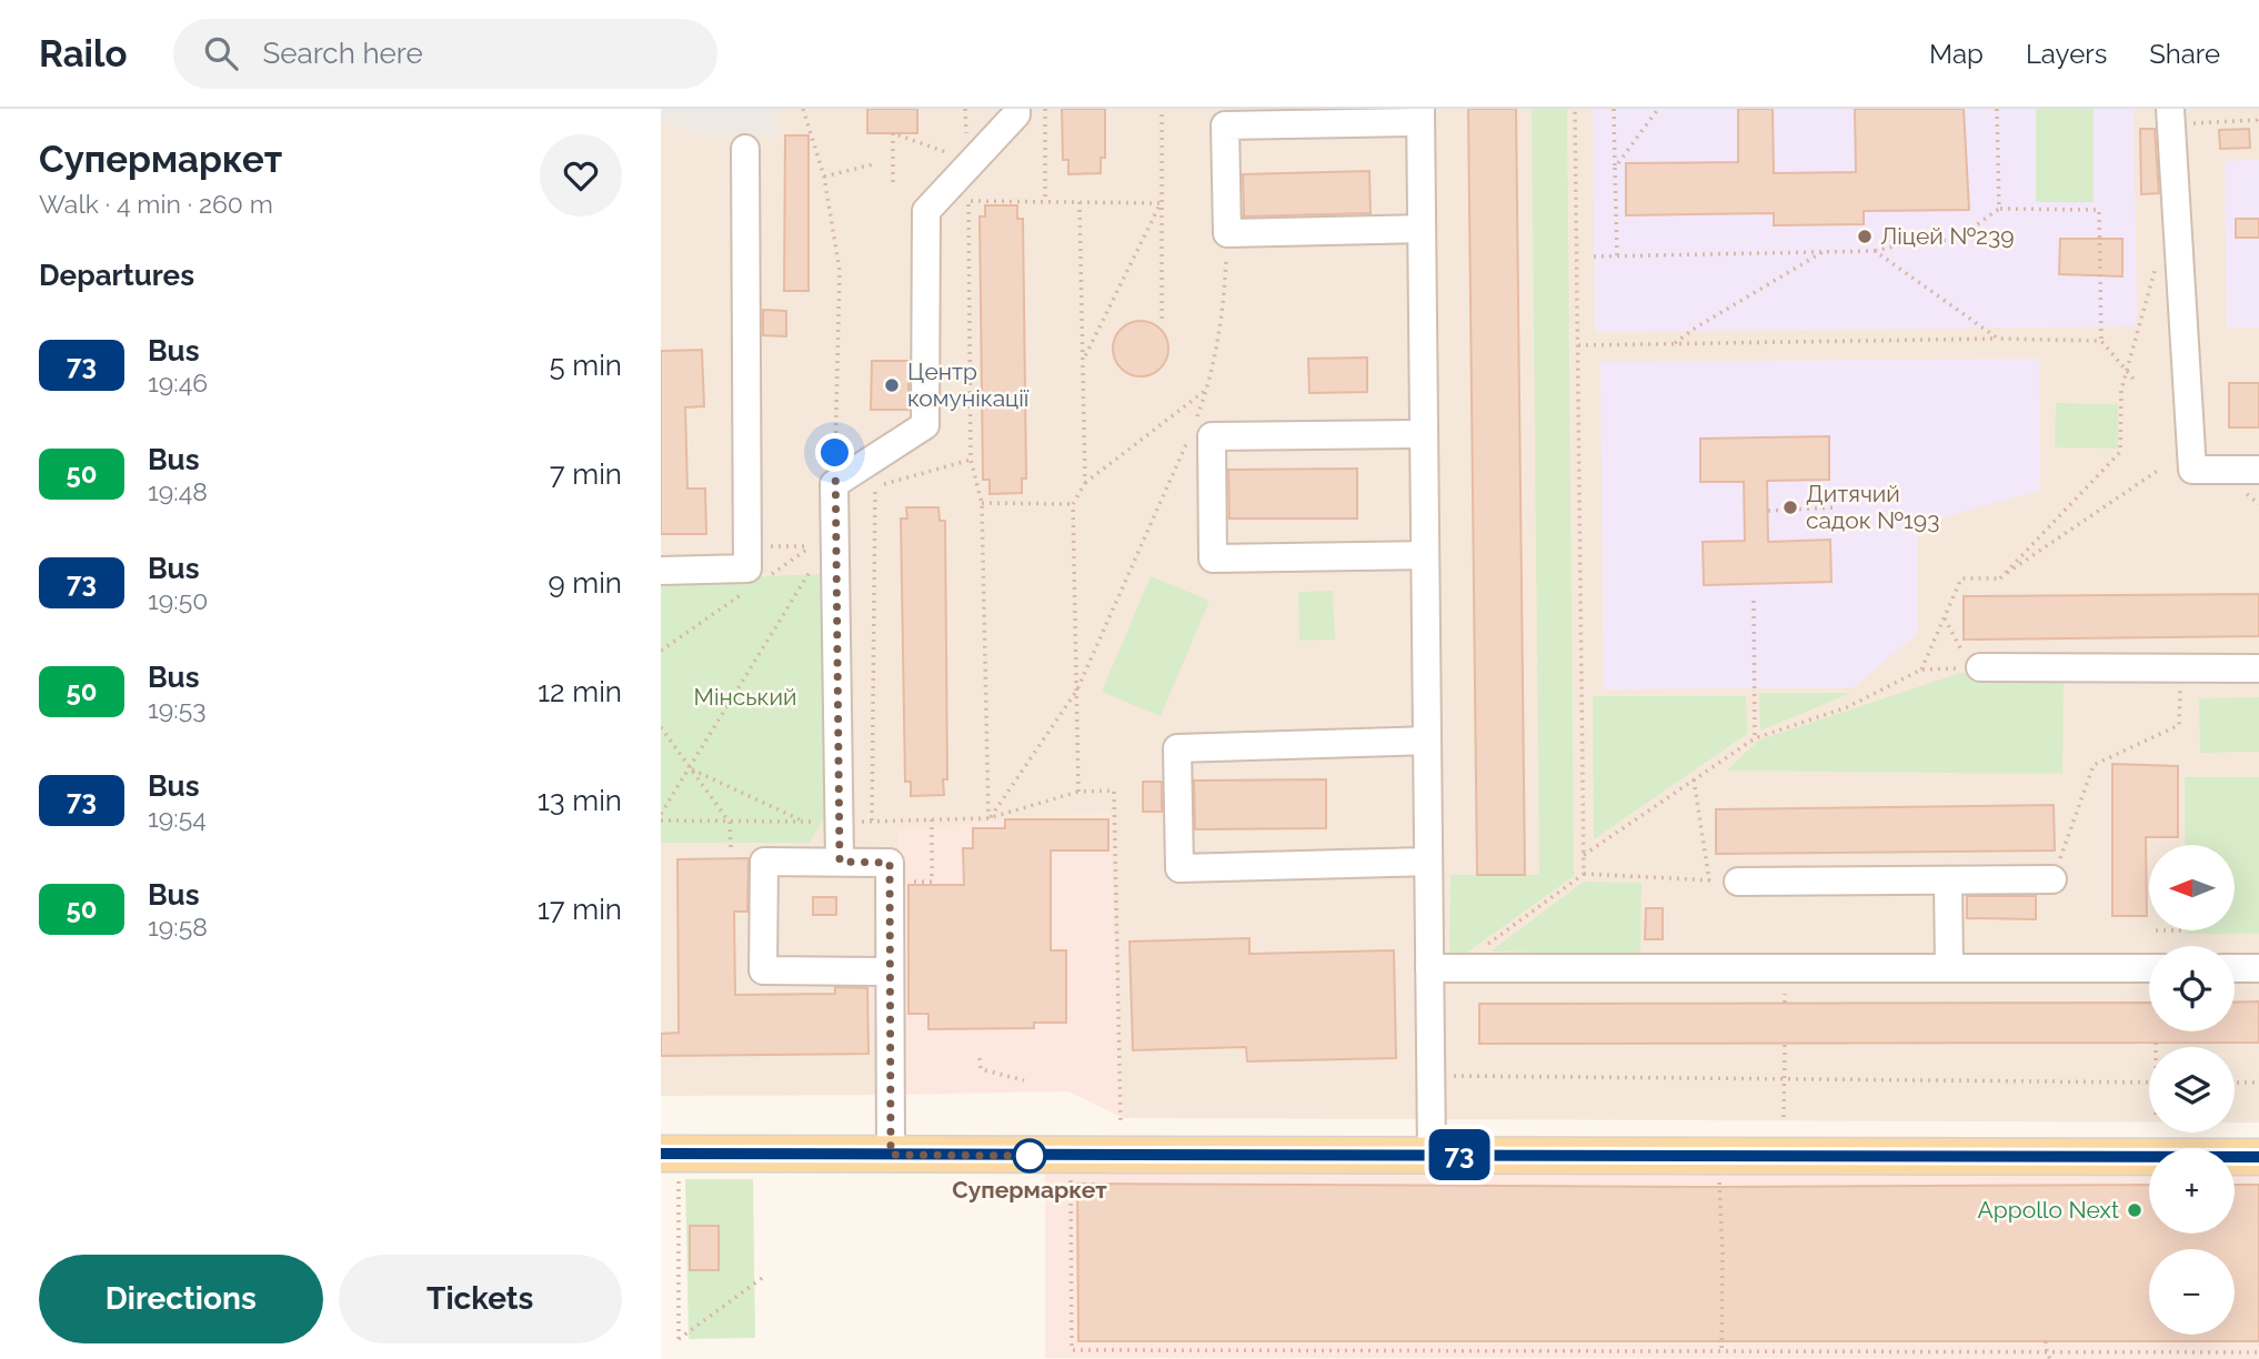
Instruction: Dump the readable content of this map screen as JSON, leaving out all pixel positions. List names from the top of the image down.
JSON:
{
  "parks": ["Мінський"],
  "places": [
    "Ліцей №239",
    "Центр комунікації",
    "Дитячий садок №193",
    "Супермаркет",
    "Appollo Next"
  ],
  "lines": ["bus line 73"],
  "north": "left",
  "page": {
    "header": "Railo",
    "search": "Search here",
    "nav": ["Map", "Layers", "Share"],
    "heading": [
      ["Супермаркет", "Walk · 4 min · 260 m"],
      "Departures"
    ],
    "on_map": "73",
    "list": [
      {
        "mark": "73",
        "name": "Bus",
        "note": "19:46",
        "value": "5 min"
      },
      {
        "mark": "50",
        "name": "Bus",
        "note": "19:48",
        "value": "7 min"
      },
      {
        "mark": "73",
        "name": "Bus",
        "note": "19:50",
        "value": "9 min"
      },
      {
        "mark": "50",
        "name": "Bus",
        "note": "19:53",
        "value": "12 min"
      },
      {
        "mark": "73",
        "name": "Bus",
        "note": "19:54",
        "value": "13 min"
      },
      {
        "mark": "50",
        "name": "Bus",
        "note": "19:58",
        "value": "17 min"
      }
    ],
    "map_buttons": ["+", "−"],
    "buttons": ["Directions", "Tickets"]
  }
}
